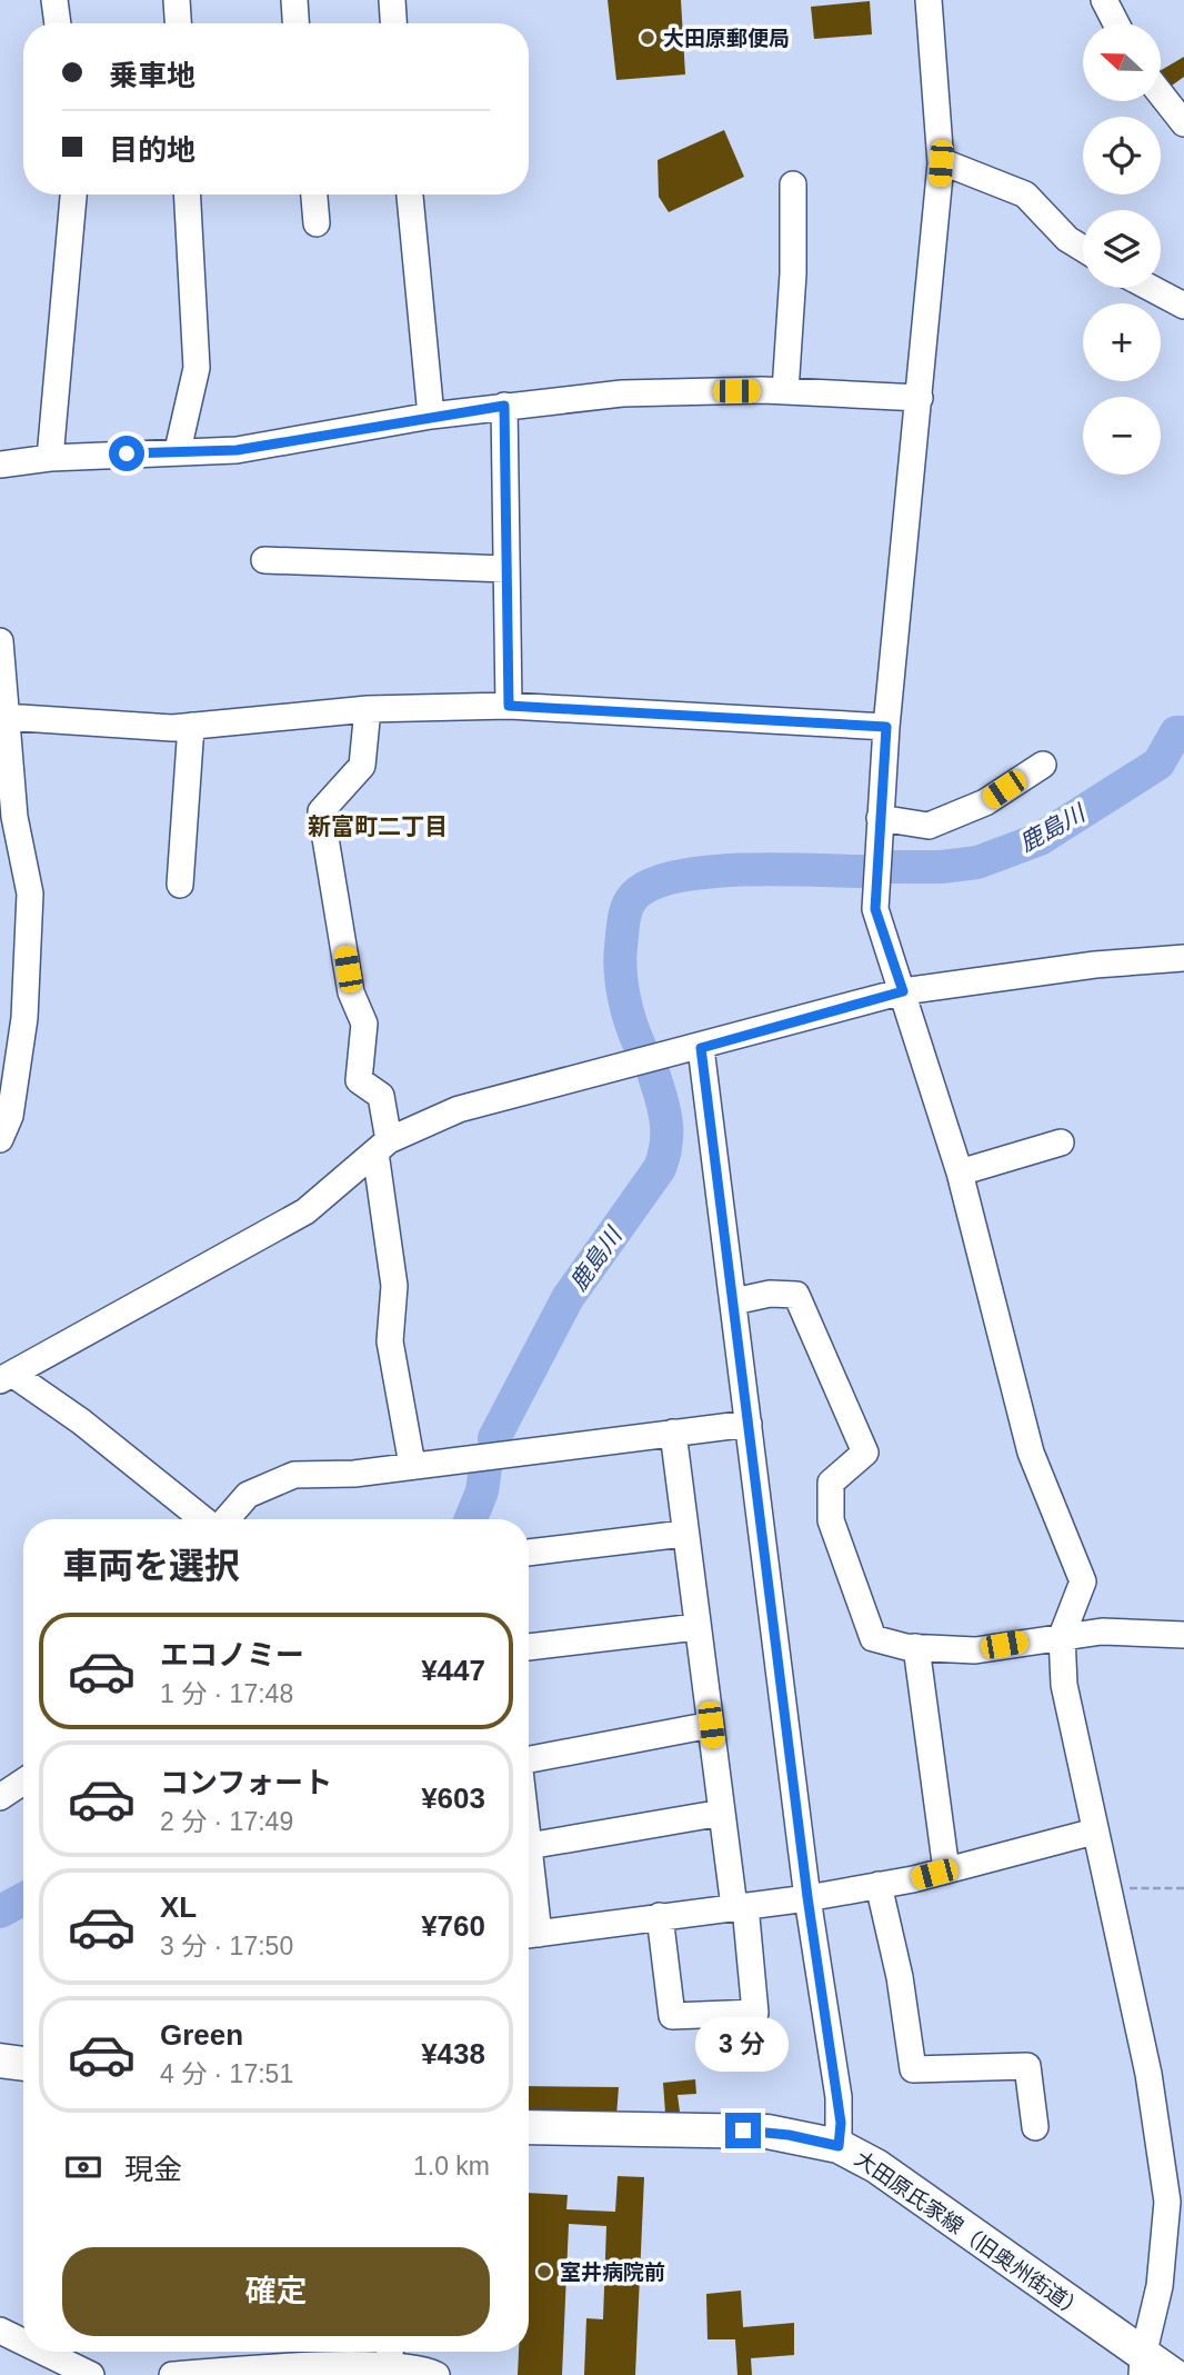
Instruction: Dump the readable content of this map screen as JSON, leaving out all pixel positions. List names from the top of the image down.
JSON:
{
  "streets": {
    "main road": ["大田原氏家線（旧奥州街道）"]
  },
  "districts": ["新富町二丁目"],
  "water": ["鹿島川"],
  "places": ["大田原郵便局", "室井病院前"],
  "north": "left",
  "page": {
    "map_buttons": ["+", "−"],
    "banner": ["乗車地", "目的地"],
    "heading": "車両を選択",
    "list": [
      {
        "name": "エコノミー",
        "note": "1 分 · 17:48",
        "value": "¥447"
      },
      {
        "name": "コンフォート",
        "note": "2 分 · 17:49",
        "value": "¥603"
      },
      {
        "name": "XL",
        "note": "3 分 · 17:50",
        "value": "¥760"
      },
      {
        "name": "Green",
        "note": "4 分 · 17:51",
        "value": "¥438"
      }
    ],
    "bubble": "3 分",
    "pay": ["現金", "1.0 km"],
    "buttons": "確定"
  }
}
